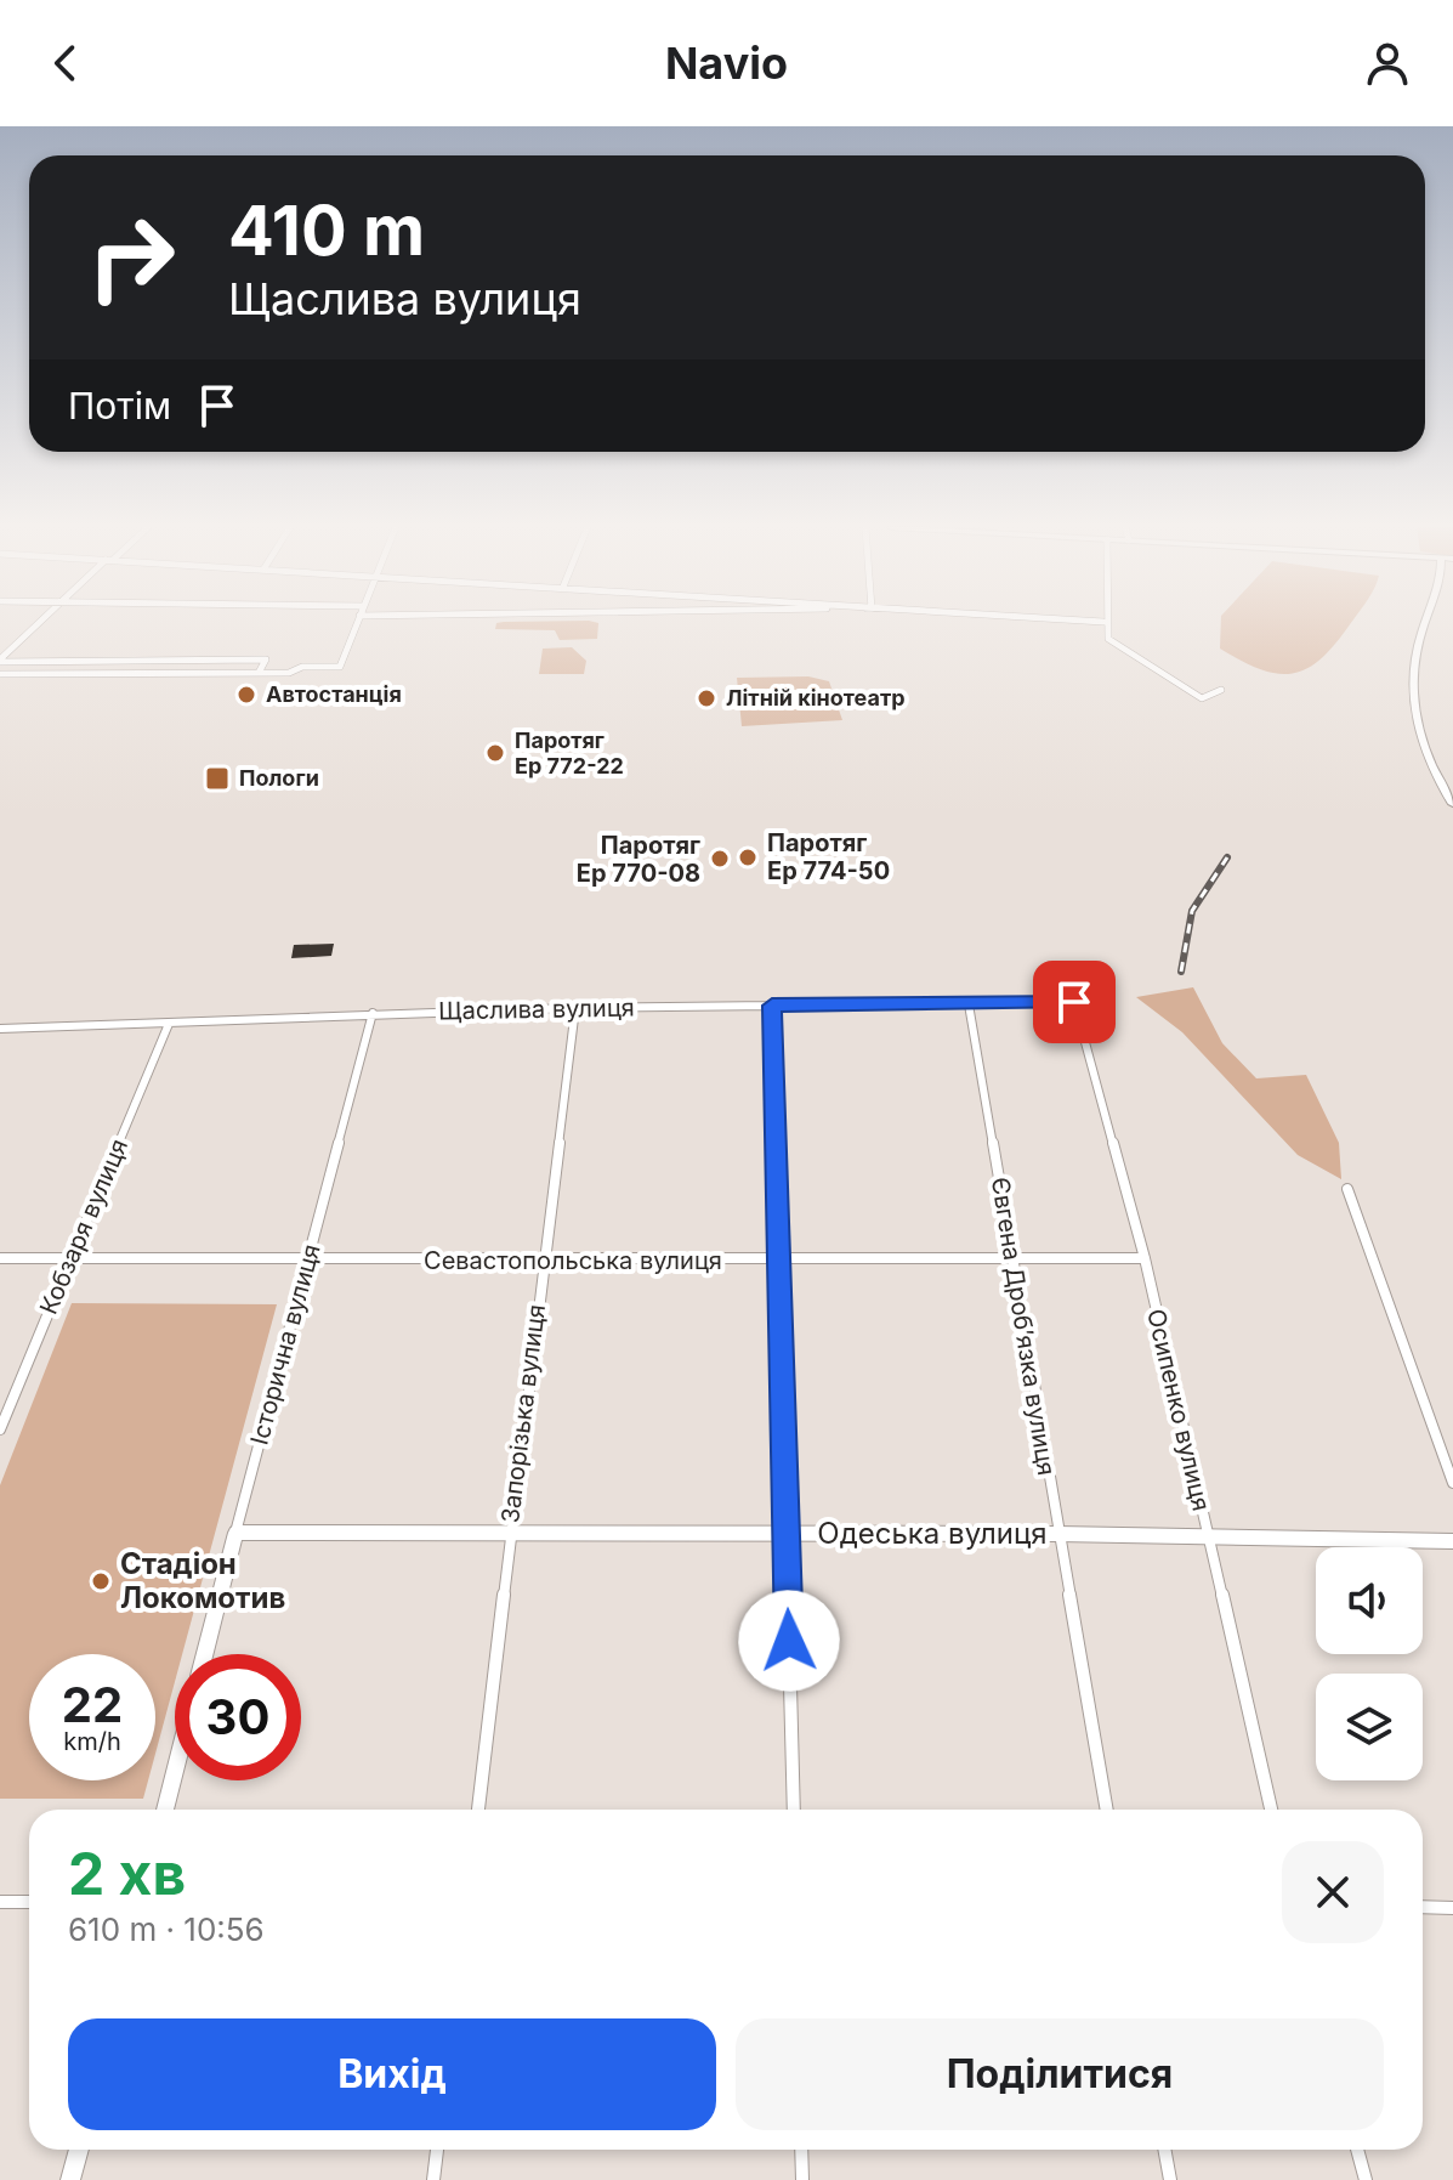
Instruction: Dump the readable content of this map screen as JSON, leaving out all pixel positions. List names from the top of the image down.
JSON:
{
  "streets": {
    "street": [
      "Щаслива вулиця",
      "Кобзаря вулиця",
      "Севастопольська вулиця",
      "Євгена Дроб’язка вулиця",
      "Історична вулиця",
      "Осипенко вулиця",
      "Запорізька вулиця",
      "Одеська вулиця"
    ]
  },
  "crossings": [
    ["Щаслива вулиця", "Кобзаря вулиця"],
    ["Щаслива вулиця", "Євгена Дроб’язка вулиця"],
    ["Щаслива вулиця", "Історична вулиця"],
    ["Щаслива вулиця", "Осипенко вулиця"],
    ["Щаслива вулиця", "Запорізька вулиця"],
    ["Кобзаря вулиця", "Севастопольська вулиця"],
    ["Севастопольська вулиця", "Євгена Дроб’язка вулиця"],
    ["Севастопольська вулиця", "Історична вулиця"],
    ["Севастопольська вулиця", "Осипенко вулиця"],
    ["Севастопольська вулиця", "Запорізька вулиця"],
    ["Євгена Дроб’язка вулиця", "Одеська вулиця"],
    ["Історична вулиця", "Одеська вулиця"],
    ["Осипенко вулиця", "Одеська вулиця"],
    ["Запорізька вулиця", "Одеська вулиця"]
  ],
  "places": {
    "other": [
      "Автостанція",
      "Літній кінотеатр",
      "Паротяг Ер 772-22",
      "Паротяг Ер 774-50",
      "Паротяг Ер 770-08",
      "Стадіон Локомотив"
    ],
    "transit": ["Пологи"]
  },
  "page": {
    "header": "Navio",
    "turn": ["410 m", "Щаслива вулиця"],
    "then": "Потім",
    "speed": "22 km/h",
    "limit": "30",
    "heading": ["2 хв", "610 m · 10:56"],
    "buttons": ["Вихід", "Поділитися"]
  }
}
